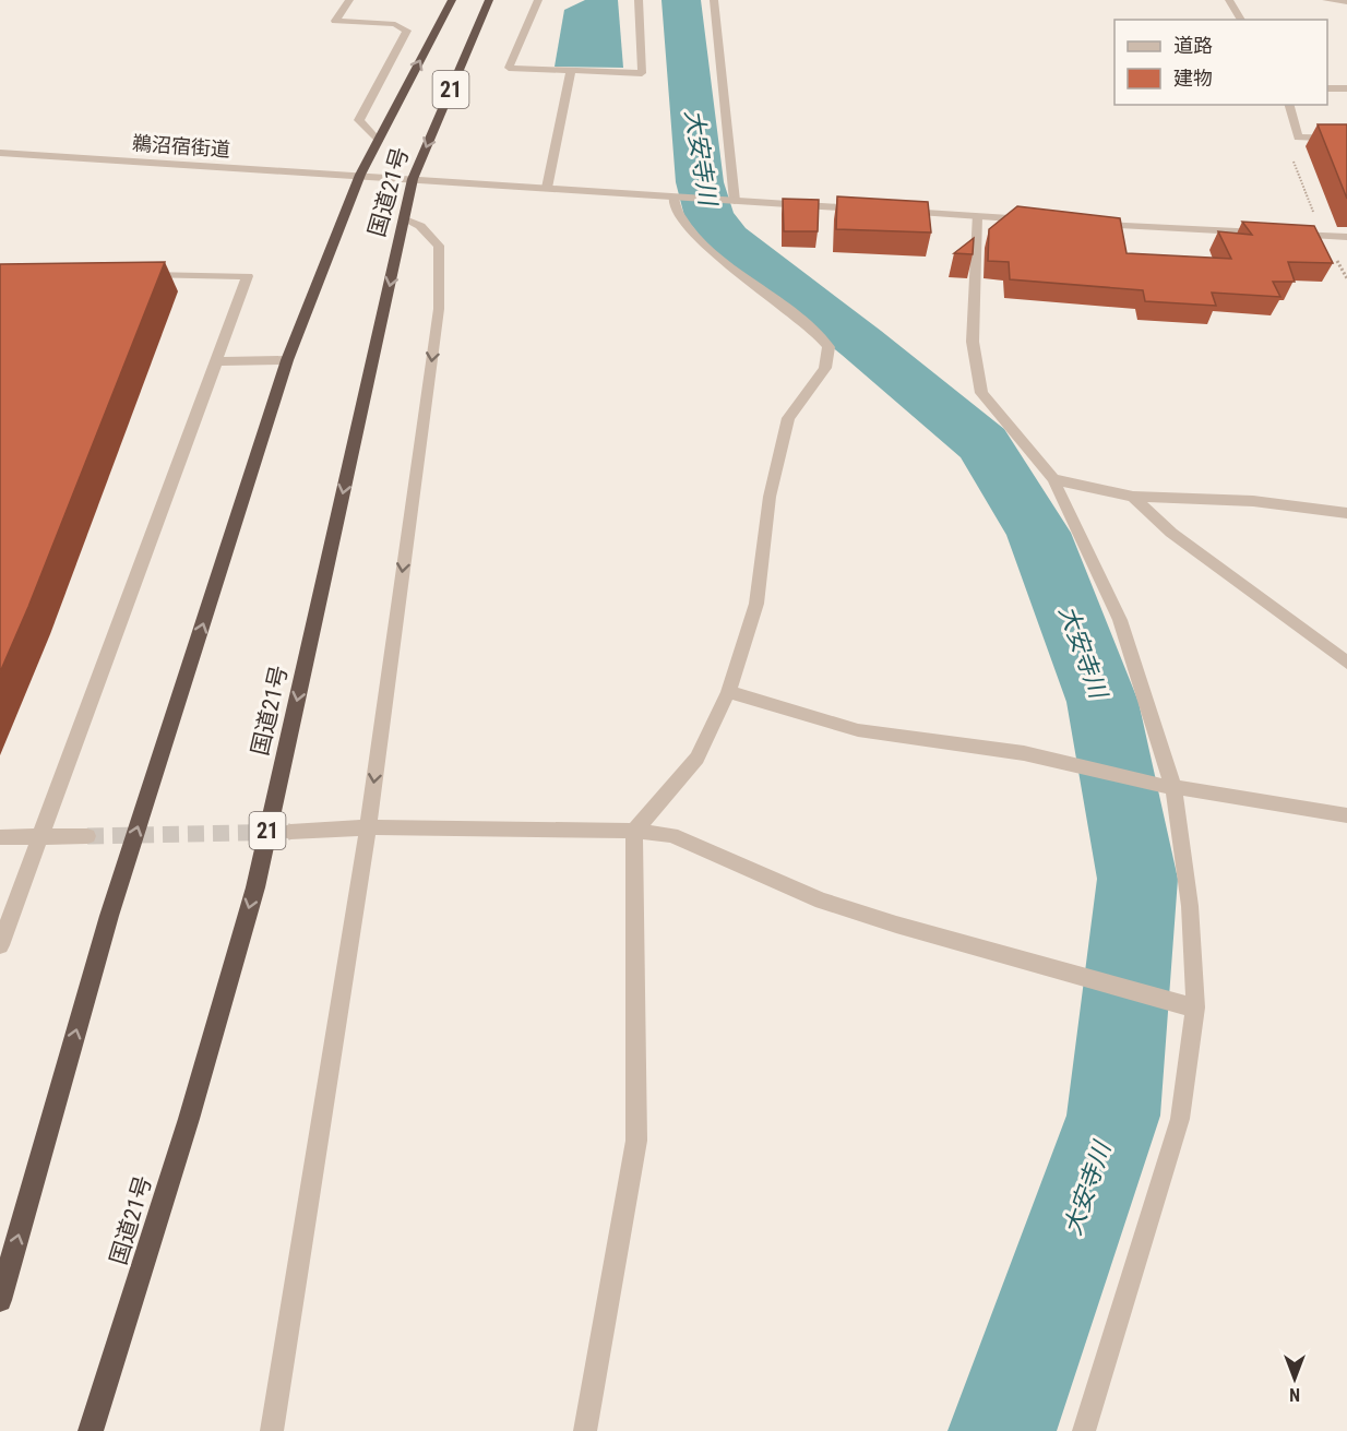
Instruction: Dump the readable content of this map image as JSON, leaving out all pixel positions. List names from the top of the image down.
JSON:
{
  "streets": {
    "highway": ["21", "国道21号"],
    "street": ["鵜沼宿街道"]
  },
  "crossings": [
    ["鵜沼宿街道", "国道21号"]
  ],
  "water": ["大安寺川"],
  "legend": ["道路", "建物"],
  "north": "bottom"
}
